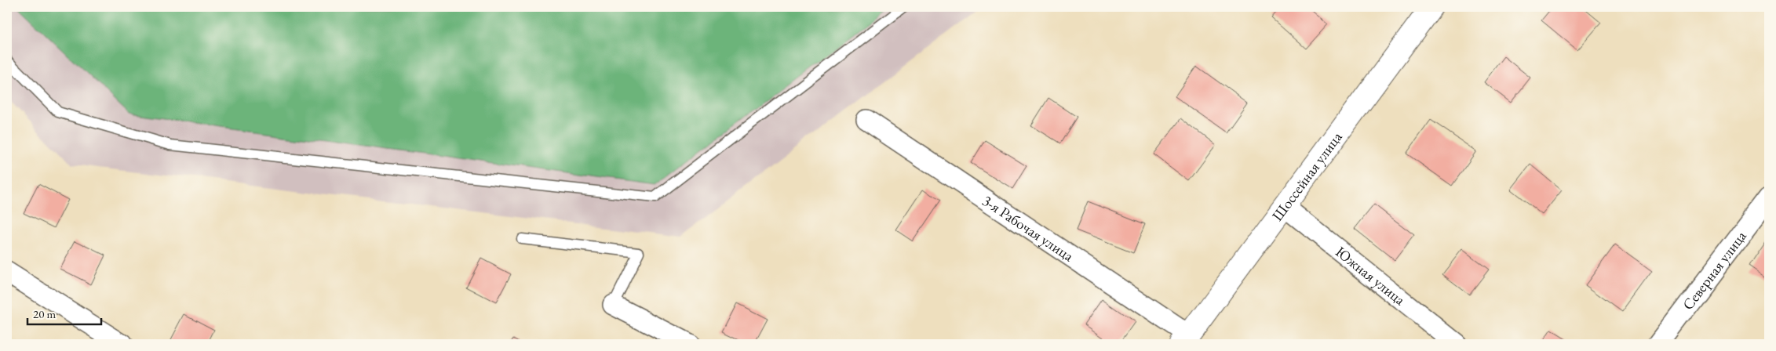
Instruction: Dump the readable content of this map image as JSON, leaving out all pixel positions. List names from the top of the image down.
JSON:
{
  "streets": {
    "street": [
      "Шоссейная улица",
      "3-я Рабочая улица",
      "Северная улица",
      "Южная улица"
    ]
  },
  "crossings": [
    ["Шоссейная улица", "3-я Рабочая улица"],
    ["Шоссейная улица", "Южная улица"]
  ],
  "scale_bar": "20 m"
}
